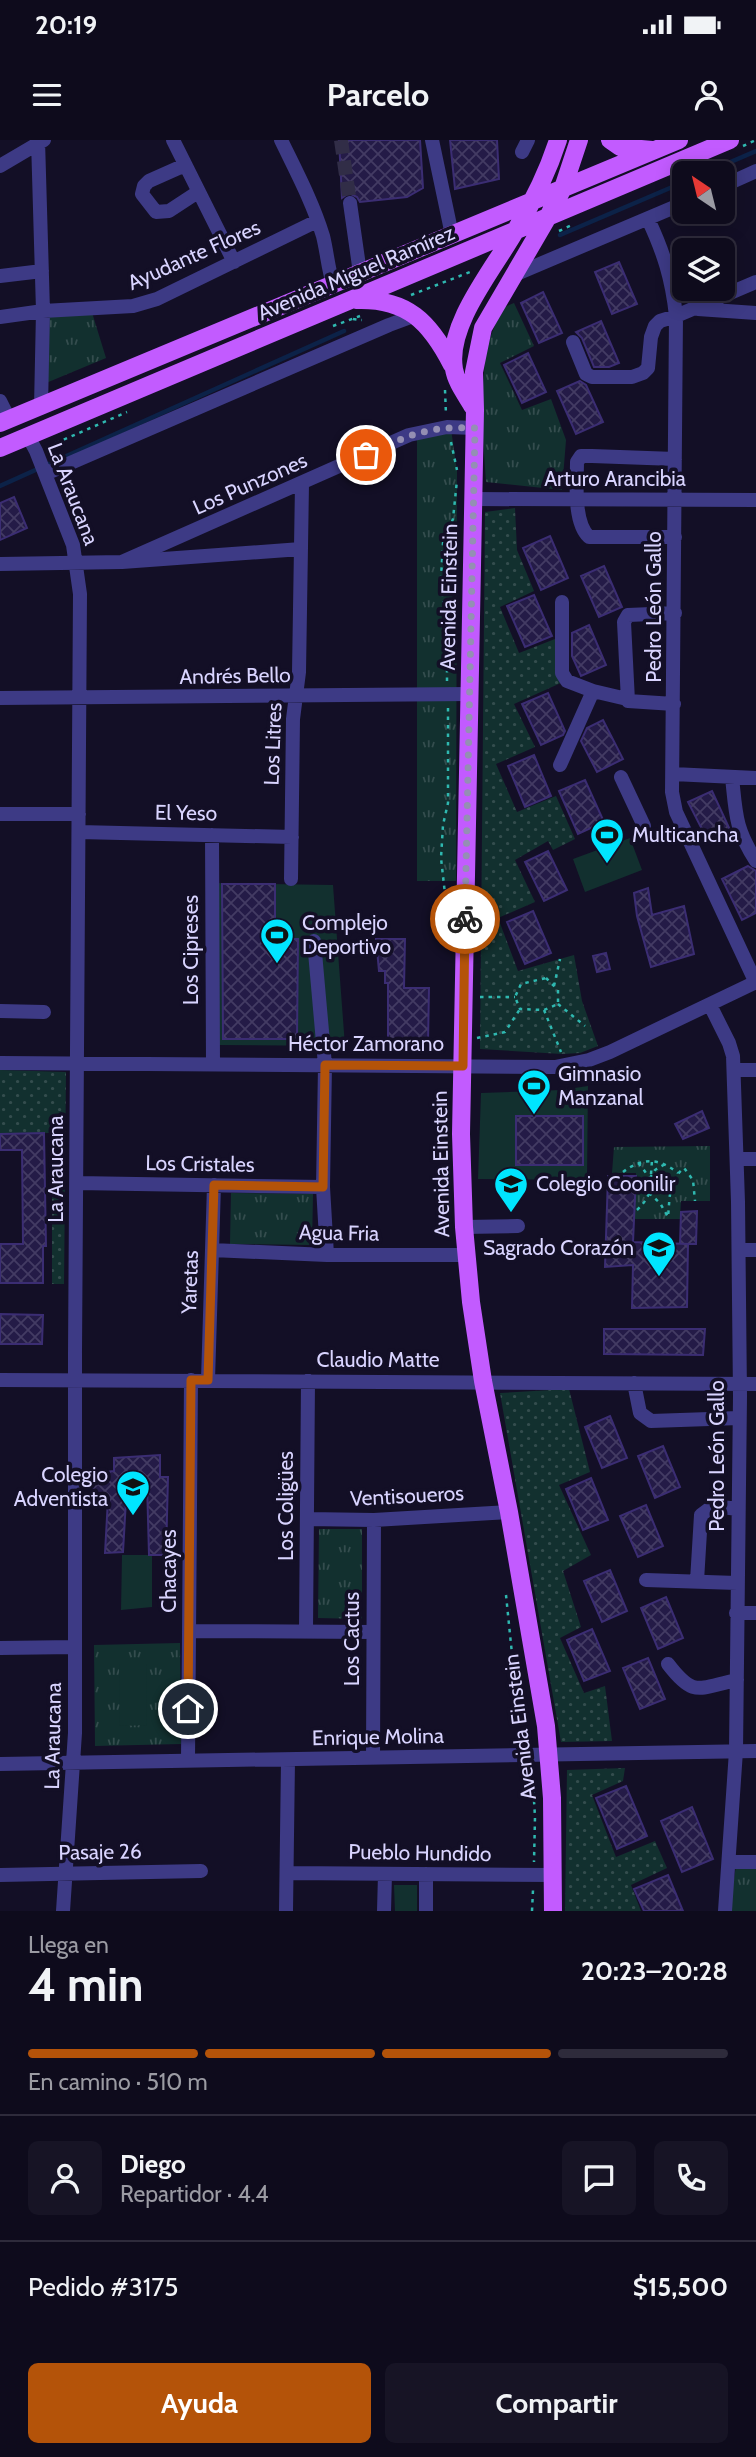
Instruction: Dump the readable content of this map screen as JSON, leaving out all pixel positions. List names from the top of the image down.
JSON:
{
  "streets": {
    "main road": ["Avenida Miguel Ramírez", "Avenida Einstein"],
    "street": [
      "Ayudante Flores",
      "Arturo Arancibia",
      "Los Punzones",
      "La Araucana",
      "Pedro León Gallo",
      "Andrés Bello",
      "Los Litres",
      "El Yeso",
      "Los Cipreses",
      "Héctor Zamorano",
      "Los Cristales",
      "Agua Fria",
      "Yaretas",
      "Claudio Matte",
      "Ventisoueros",
      "Los Coligües",
      "Chacayes",
      "Los Cactus",
      "Enrique Molina",
      "Pasaje 26",
      "Pueblo Hundido"
    ]
  },
  "crossings": [
    ["Avenida Miguel Ramírez", "La Araucana"],
    ["Avenida Miguel Ramírez", "Avenida Einstein"],
    ["Arturo Arancibia", "Avenida Einstein"],
    ["Arturo Arancibia", "Pedro León Gallo"],
    ["Los Punzones", "Avenida Einstein"],
    ["Los Punzones", "Los Litres"],
    ["La Araucana", "Andrés Bello"],
    ["La Araucana", "El Yeso"],
    ["La Araucana", "Héctor Zamorano"],
    ["La Araucana", "Los Cristales"],
    ["La Araucana", "Claudio Matte"],
    ["La Araucana", "Enrique Molina"],
    ["La Araucana", "Pasaje 26"],
    ["Avenida Einstein", "Andrés Bello"],
    ["Avenida Einstein", "Héctor Zamorano"],
    ["Avenida Einstein", "Agua Fria"],
    ["Avenida Einstein", "Claudio Matte"],
    ["Avenida Einstein", "Ventisoueros"],
    ["Avenida Einstein", "Enrique Molina"],
    ["Avenida Einstein", "Pueblo Hundido"],
    ["Pedro León Gallo", "Héctor Zamorano"],
    ["Pedro León Gallo", "Claudio Matte"],
    ["Pedro León Gallo", "Enrique Molina"],
    ["Andrés Bello", "Los Litres"],
    ["Los Litres", "El Yeso"],
    ["El Yeso", "Los Cipreses"],
    ["Los Cipreses", "Héctor Zamorano"],
    ["Los Cristales", "Yaretas"],
    ["Agua Fria", "Yaretas"],
    ["Yaretas", "Claudio Matte"],
    ["Claudio Matte", "Los Coligües"],
    ["Claudio Matte", "Chacayes"],
    ["Ventisoueros", "Los Coligües"],
    ["Ventisoueros", "Los Cactus"],
    ["Chacayes", "Enrique Molina"],
    ["Los Cactus", "Enrique Molina"]
  ],
  "places": {
    "sports": ["Multicancha", "Complejo Deportivo", "Gimnasio Manzanal"],
    "school or university": ["Colegio Coonilir", "Sagrado Corazón", "Colegio Adventista"]
  },
  "north": "top left",
  "page": {
    "status": "20:19",
    "header": "Parcelo",
    "heading": ["4 min", "Llega en", "20:23–20:28"],
    "panel": [
      "Diego",
      "Repartidor · 4.4",
      "Pedido #3175",
      "$15,500"
    ],
    "bar": "En camino · 510 m",
    "buttons": ["Ayuda", "Compartir"]
  }
}
